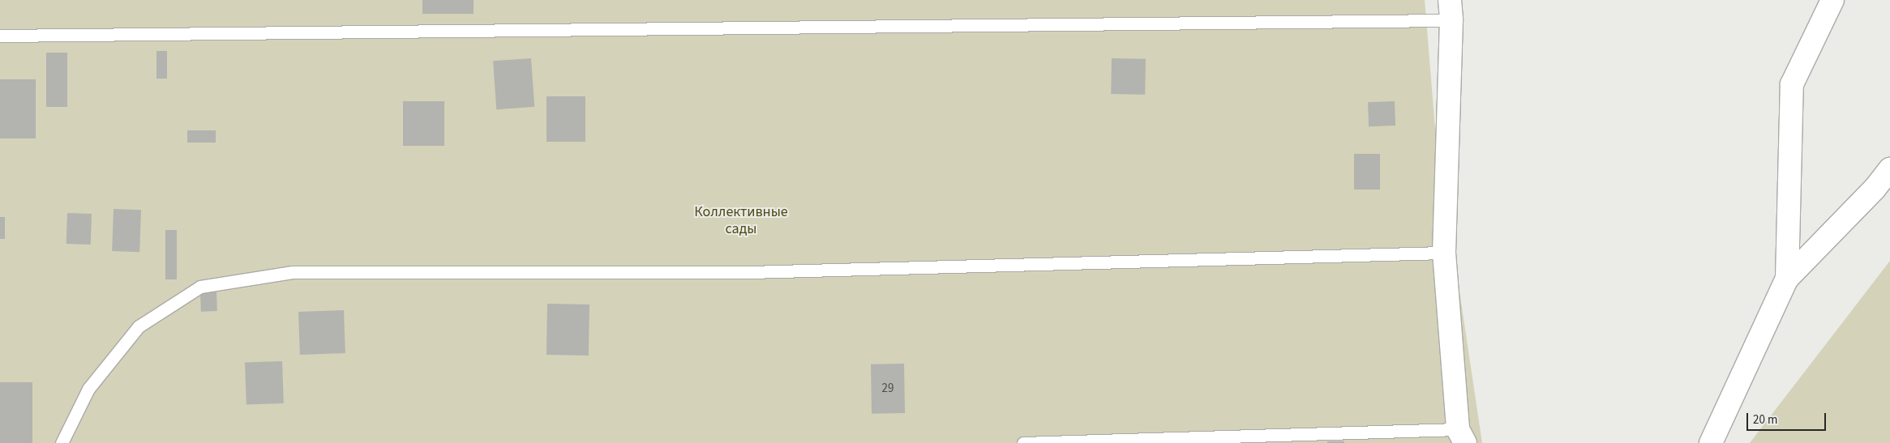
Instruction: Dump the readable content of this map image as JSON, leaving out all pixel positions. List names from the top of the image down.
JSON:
{
  "parks": ["Коллективные сады"],
  "house_numbers": ["29"],
  "scale_bar": "20 m"
}
